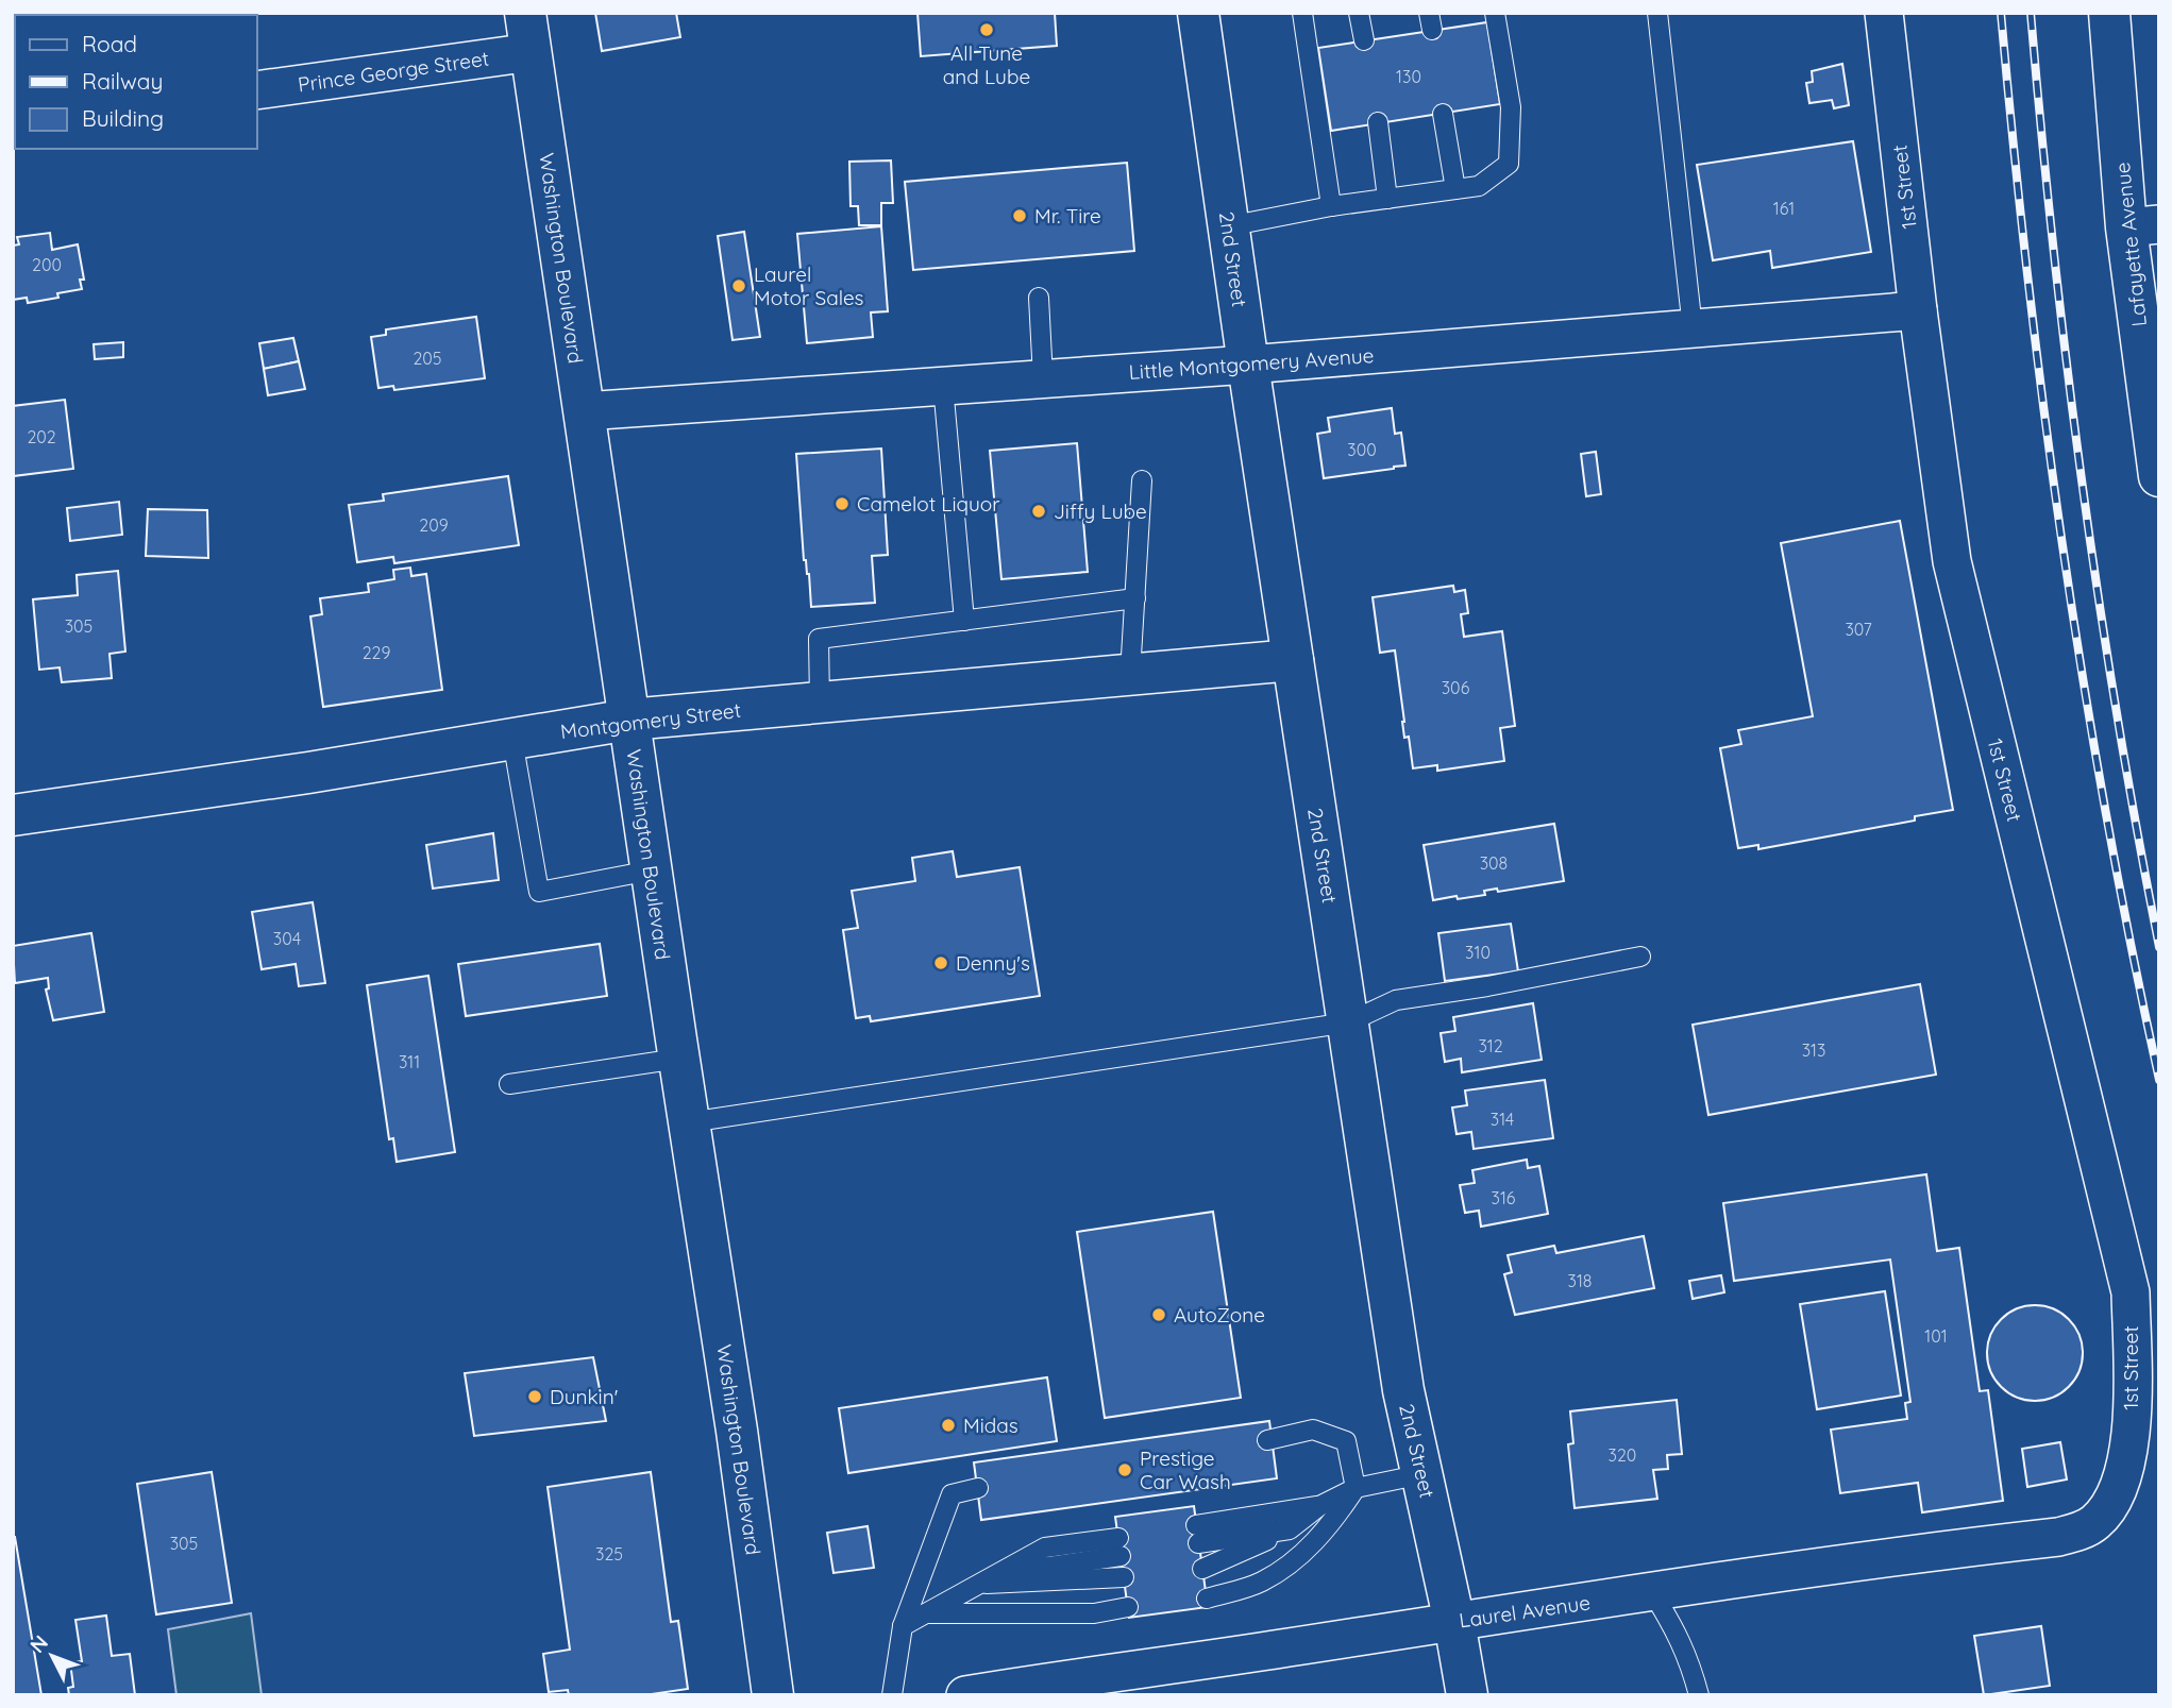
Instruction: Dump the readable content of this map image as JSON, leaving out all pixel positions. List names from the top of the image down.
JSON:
{
  "streets": {
    "main road": [
      "Lafayette Avenue",
      "Washington Boulevard",
      "2nd Street",
      "Montgomery Street"
    ],
    "street": [
      "Prince George Street",
      "1st Street",
      "Little Montgomery Avenue",
      "Laurel Avenue"
    ]
  },
  "crossings": [
    ["Prince George Street", "Washington Boulevard"],
    ["1st Street", "Little Montgomery Avenue"],
    ["1st Street", "Laurel Avenue"],
    ["Washington Boulevard", "Little Montgomery Avenue"],
    ["Washington Boulevard", "Montgomery Street"],
    ["2nd Street", "Little Montgomery Avenue"],
    ["2nd Street", "Montgomery Street"],
    ["2nd Street", "Laurel Avenue"]
  ],
  "places": [
    "All Tune and Lube",
    "Mr. Tire",
    "Laurel Motor Sales",
    "Camelot Liquor",
    "Jiffy Lube",
    "Denny's",
    "AutoZone",
    "Dunkin'",
    "Midas",
    "Prestige Car Wash"
  ],
  "house_numbers": [
    "130",
    "161",
    "200",
    "205",
    "202",
    "300",
    "209",
    "305",
    "307",
    "229",
    "306",
    "308",
    "304",
    "310",
    "312",
    "313",
    "311",
    "314",
    "316",
    "318",
    "101",
    "320",
    "305",
    "325"
  ],
  "legend": ["Road", "Railway", "Building"],
  "north": "top left"
}
